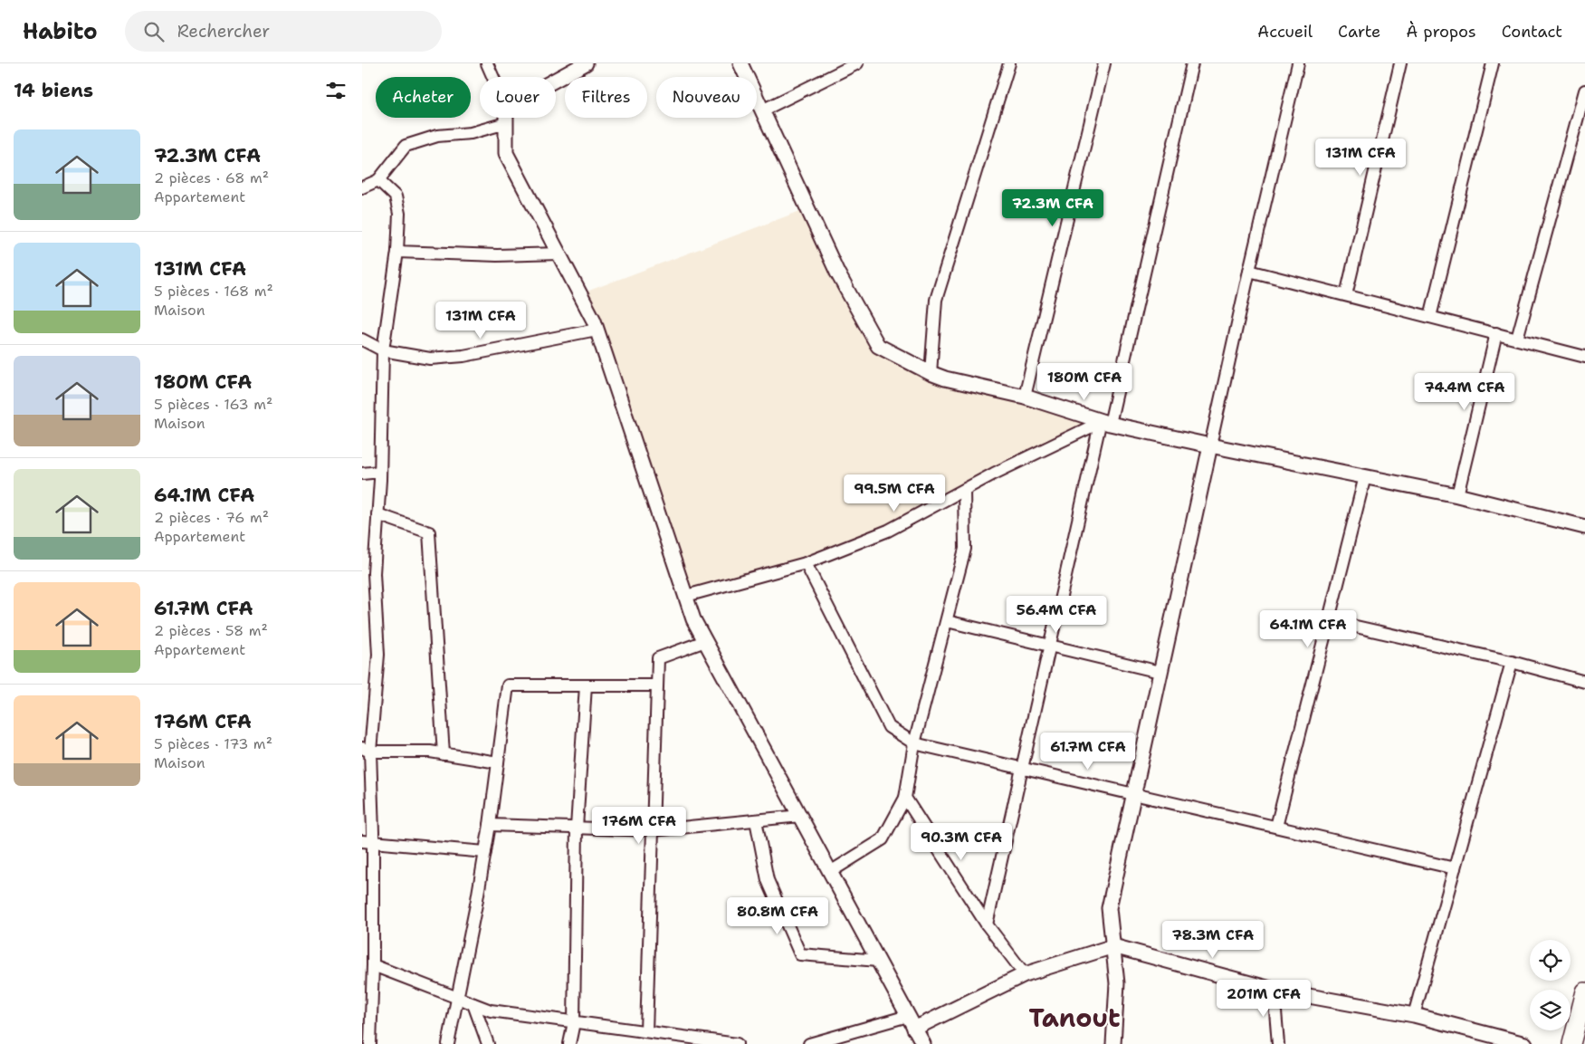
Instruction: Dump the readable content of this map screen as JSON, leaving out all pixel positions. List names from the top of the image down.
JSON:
{
  "districts": ["Tanout"],
  "page": {
    "header": "Habito",
    "search": "Rechercher",
    "nav": [
      "Accueil",
      "Carte",
      "À propos",
      "Contact"
    ],
    "heading": "14 biens",
    "chip": [
      "Acheter",
      "Louer",
      "Filtres",
      "Nouveau"
    ],
    "list": [
      {
        "name": "72.3M CFA",
        "note": "2 pièces · 68 m² · Appartement"
      },
      {
        "name": "131M CFA",
        "note": "5 pièces · 168 m² · Maison"
      },
      {
        "name": "180M CFA",
        "note": "5 pièces · 163 m² · Maison"
      },
      {
        "name": "64.1M CFA",
        "note": "2 pièces · 76 m² · Appartement"
      },
      {
        "name": "61.7M CFA",
        "note": "2 pièces · 58 m² · Appartement"
      },
      {
        "name": "176M CFA",
        "note": "5 pièces · 173 m² · Maison"
      }
    ],
    "price": [
      "131M CFA",
      "72.3M CFA",
      "131M CFA",
      "180M CFA",
      "74.4M CFA",
      "99.5M CFA",
      "56.4M CFA",
      "64.1M CFA",
      "61.7M CFA",
      "176M CFA",
      "90.3M CFA",
      "80.8M CFA",
      "78.3M CFA",
      "201M CFA"
    ]
  }
}
